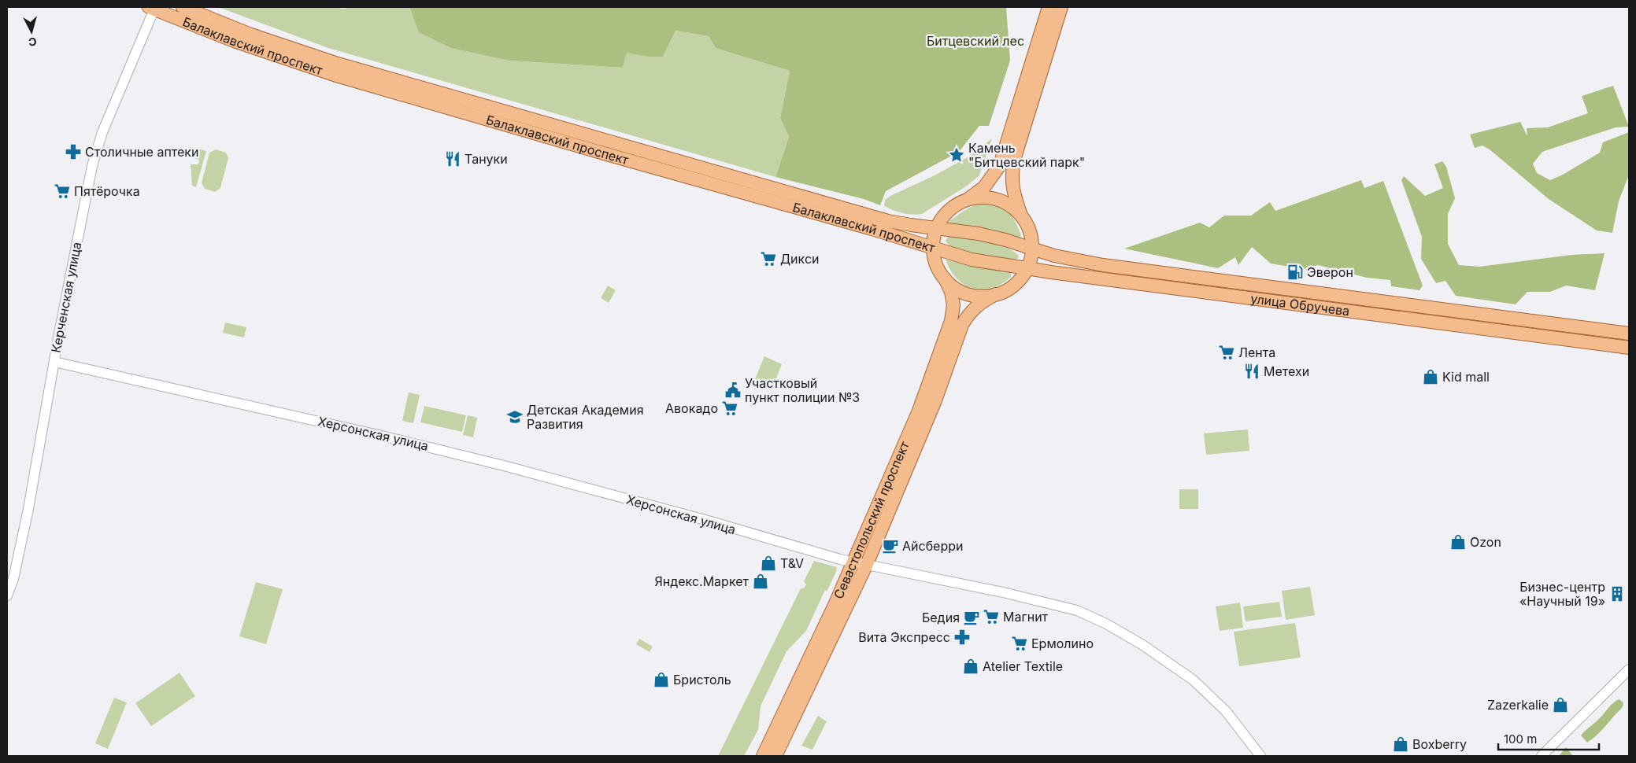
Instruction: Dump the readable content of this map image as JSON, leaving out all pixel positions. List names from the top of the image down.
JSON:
{
  "streets": {
    "main road": ["Балаклавский проспект", "улица Обручева", "Севастопольский проспект"],
    "street": ["Керченская улица", "Херсонская улица"]
  },
  "crossings": [
    ["Балаклавский проспект", "Керченская улица"],
    ["Балаклавский проспект", "улица Обручева"],
    ["Балаклавский проспект", "Севастопольский проспект"],
    ["Керченская улица", "Херсонская улица"],
    ["Херсонская улица", "Севастопольский проспект"]
  ],
  "parks": ["Битцевский лес"],
  "places": {
    "pharmacy": ["Столичные аптеки", "Вита Экспресс"],
    "place": ["Камень \"Битцевский парк\""],
    "restaurant": ["Тануки", "Метехи"],
    "supermarket": [
      "Пятёрочка",
      "Дикси",
      "Лента",
      "Авокадо",
      "Магнит",
      "Ермолино"
    ],
    "fuel station": ["Эверон"],
    "shop": [
      "Kid mall",
      "Ozon",
      "T&V",
      "Яндекс.Маркет",
      "Atelier Textile",
      "Бристоль",
      "Zazerkalie",
      "Boxberry"
    ],
    "public building": ["Участковый пункт полиции №3"],
    "school or university": ["Детская Академия Развития"],
    "cafe": ["Айсберри", "Бедия"],
    "building": ["Бизнес-центр «Научный 19»"]
  },
  "scale_bar": "100 m",
  "north": "bottom"
}
